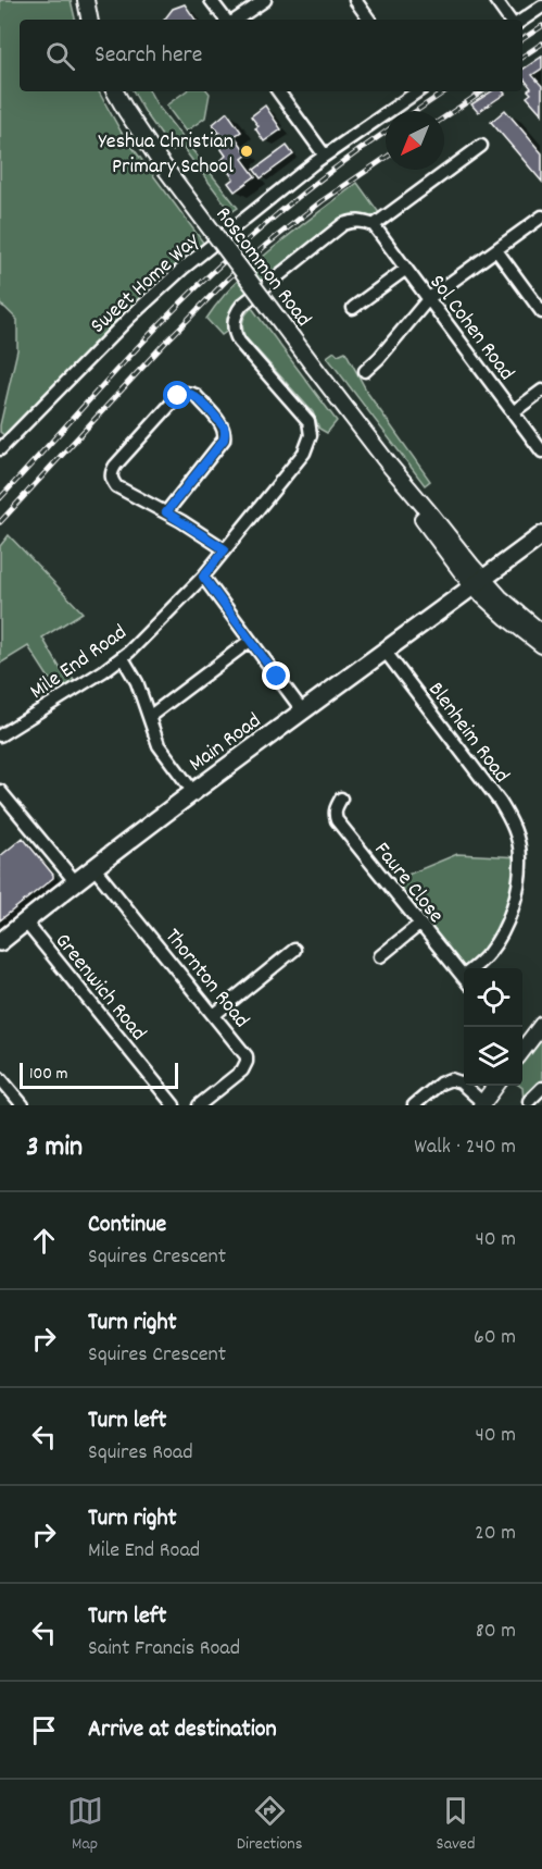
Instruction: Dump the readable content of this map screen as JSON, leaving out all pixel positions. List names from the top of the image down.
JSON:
{
  "streets": {
    "main road": ["Main Road"],
    "street": [
      "Roscommon Road",
      "Sweet Home Way",
      "Sol Cohen Road",
      "Mile End Road",
      "Blenheim Road",
      "Faure Close",
      "Thornton Road",
      "Greenwich Road"
    ]
  },
  "crossings": [
    ["Roscommon Road", "Main Road"],
    ["Sol Cohen Road", "Mile End Road"],
    ["Blenheim Road", "Main Road"],
    ["Main Road", "Thornton Road"],
    ["Main Road", "Greenwich Road"]
  ],
  "places": ["Yeshua Christian Primary School"],
  "scale_bar": "100 m",
  "north": "bottom left",
  "page": {
    "search": "Search here",
    "scale": "100 m",
    "heading": ["3 min", "Walk · 240 m"],
    "list": [
      ["Continue", "Squires Crescent", "40 m"],
      ["Turn right", "Squires Crescent", "60 m"],
      ["Turn left", "Squires Road", "40 m"],
      ["Turn right", "Mile End Road", "20 m"],
      ["Turn left", "Saint Francis Road", "80 m"],
      "Arrive at destination"
    ],
    "nav": ["Map", "Directions", "Saved"]
  }
}
